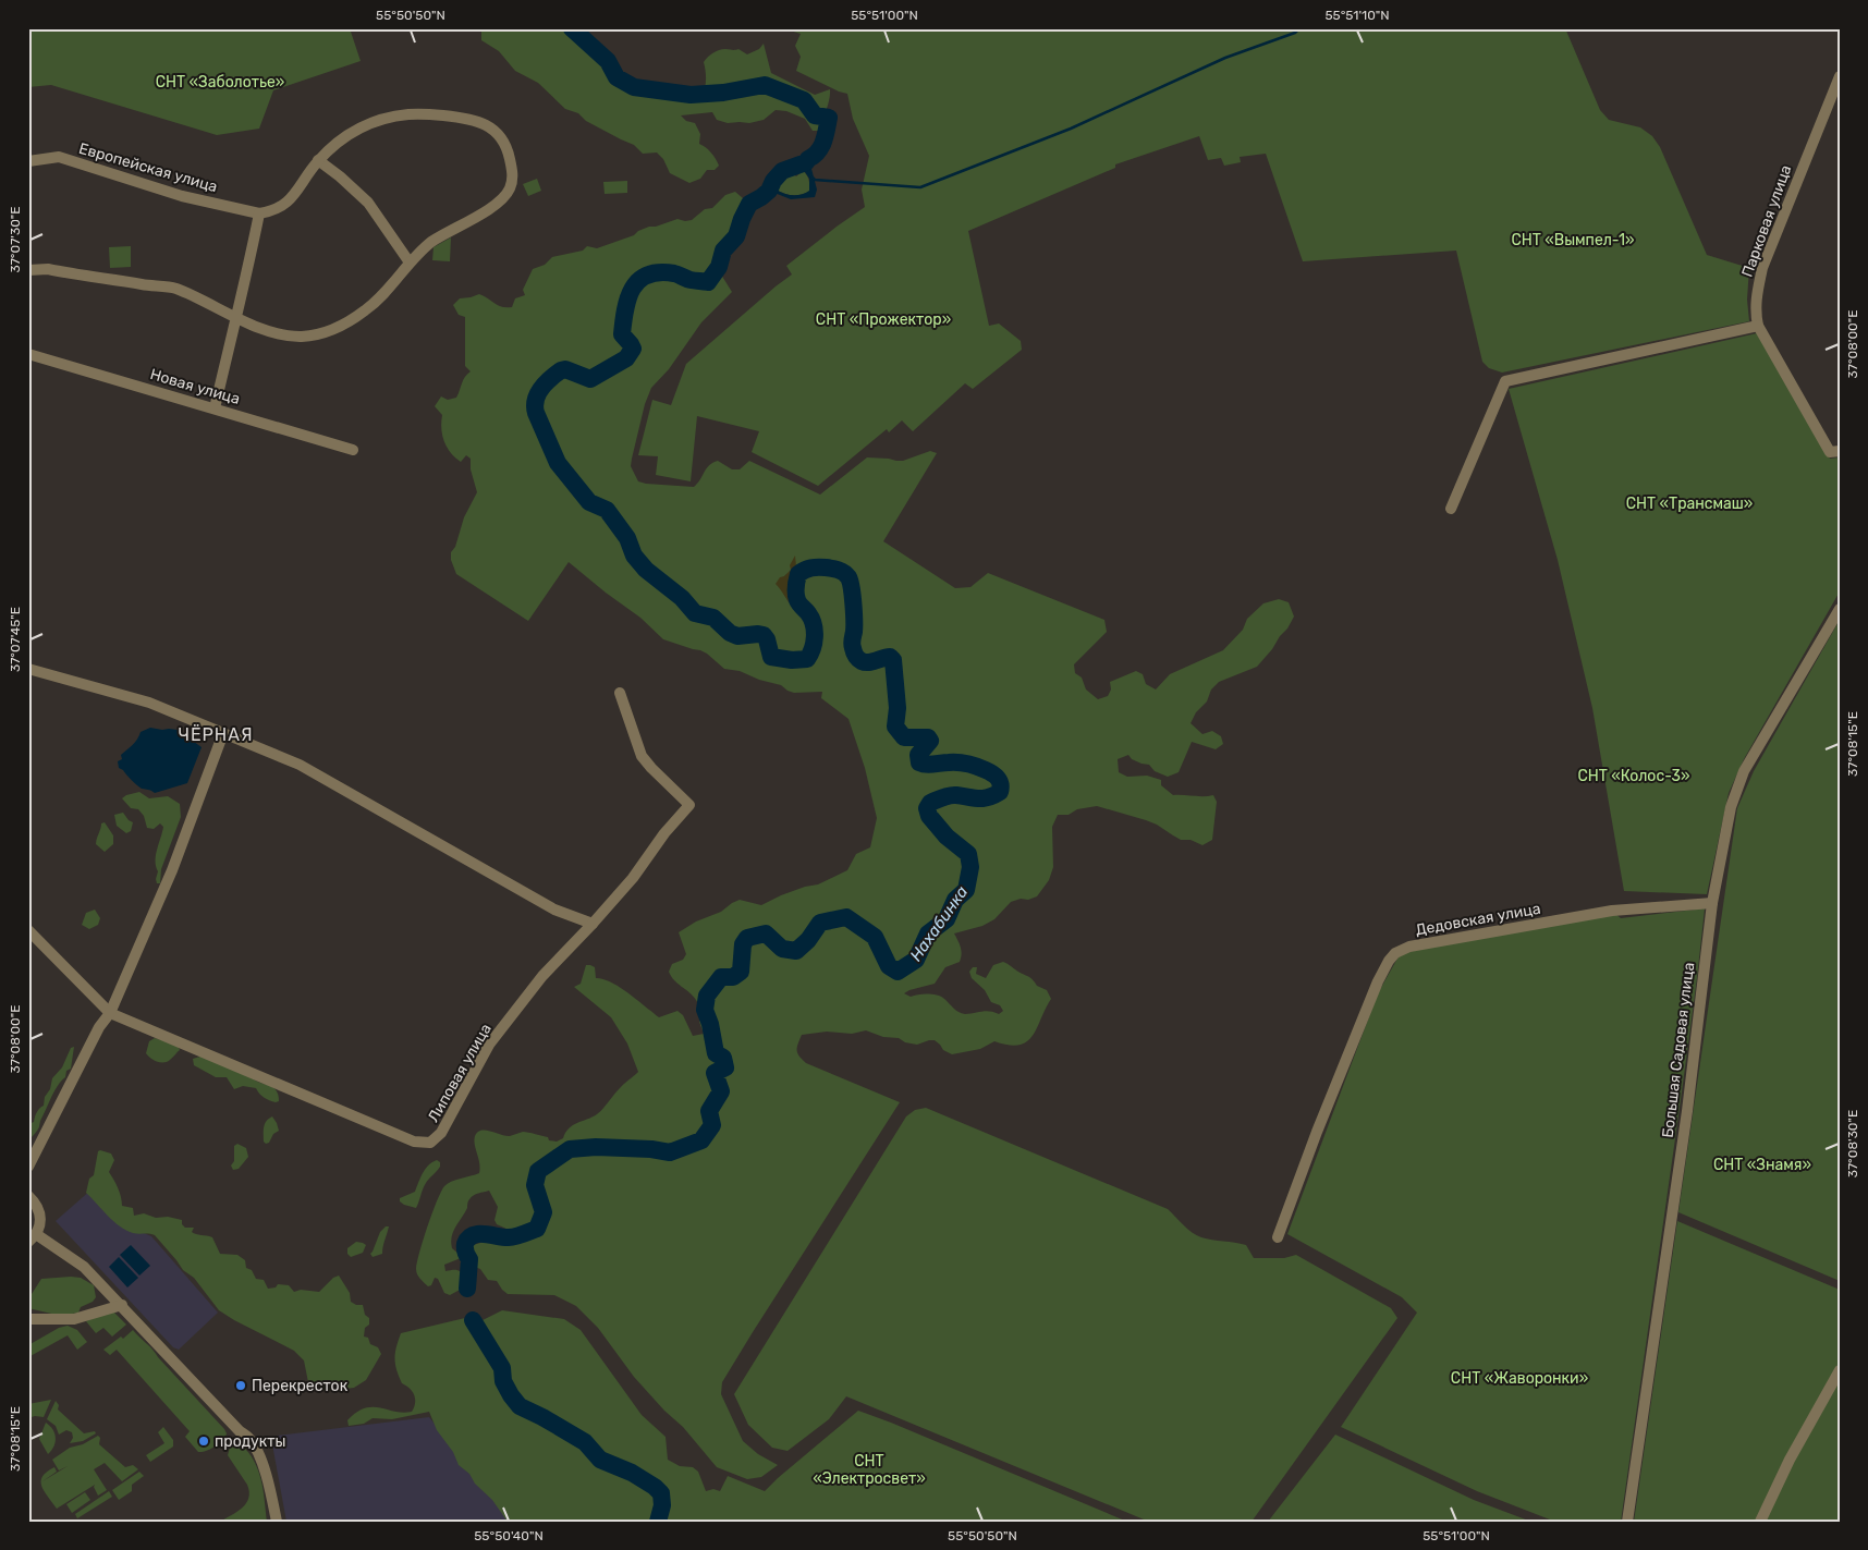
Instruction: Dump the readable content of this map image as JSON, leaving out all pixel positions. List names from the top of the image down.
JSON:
{
  "streets": {
    "street": [
      "Европейская улица",
      "Парковая улица",
      "Новая улица",
      "Дедовская улица",
      "Большая Садовая улица",
      "Липовая улица"
    ]
  },
  "crossings": [
    ["Дедовская улица", "Большая Садовая улица"]
  ],
  "districts": ["ЧЁРНАЯ"],
  "water": ["Нахабинка"],
  "parks": [
    "СНТ «Заболотье»",
    "СНТ «Вымпел-1»",
    "СНТ «Прожектор»",
    "СНТ «Трансмаш»",
    "СНТ «Колос-3»",
    "СНТ «Знамя»",
    "СНТ «Жаворонки»",
    "СНТ «Электросвет»"
  ],
  "places": ["Перекресток", "продукты"],
  "coordinates": [
    "55°50'50\"N",
    "55°51'00\"N",
    "55°51'10\"N",
    "37°07'30\"E",
    "37°08'00\"E",
    "37°07'45\"E",
    "37°08'15\"E",
    "37°08'30\"E",
    "55°50'40\"N"
  ]
}
